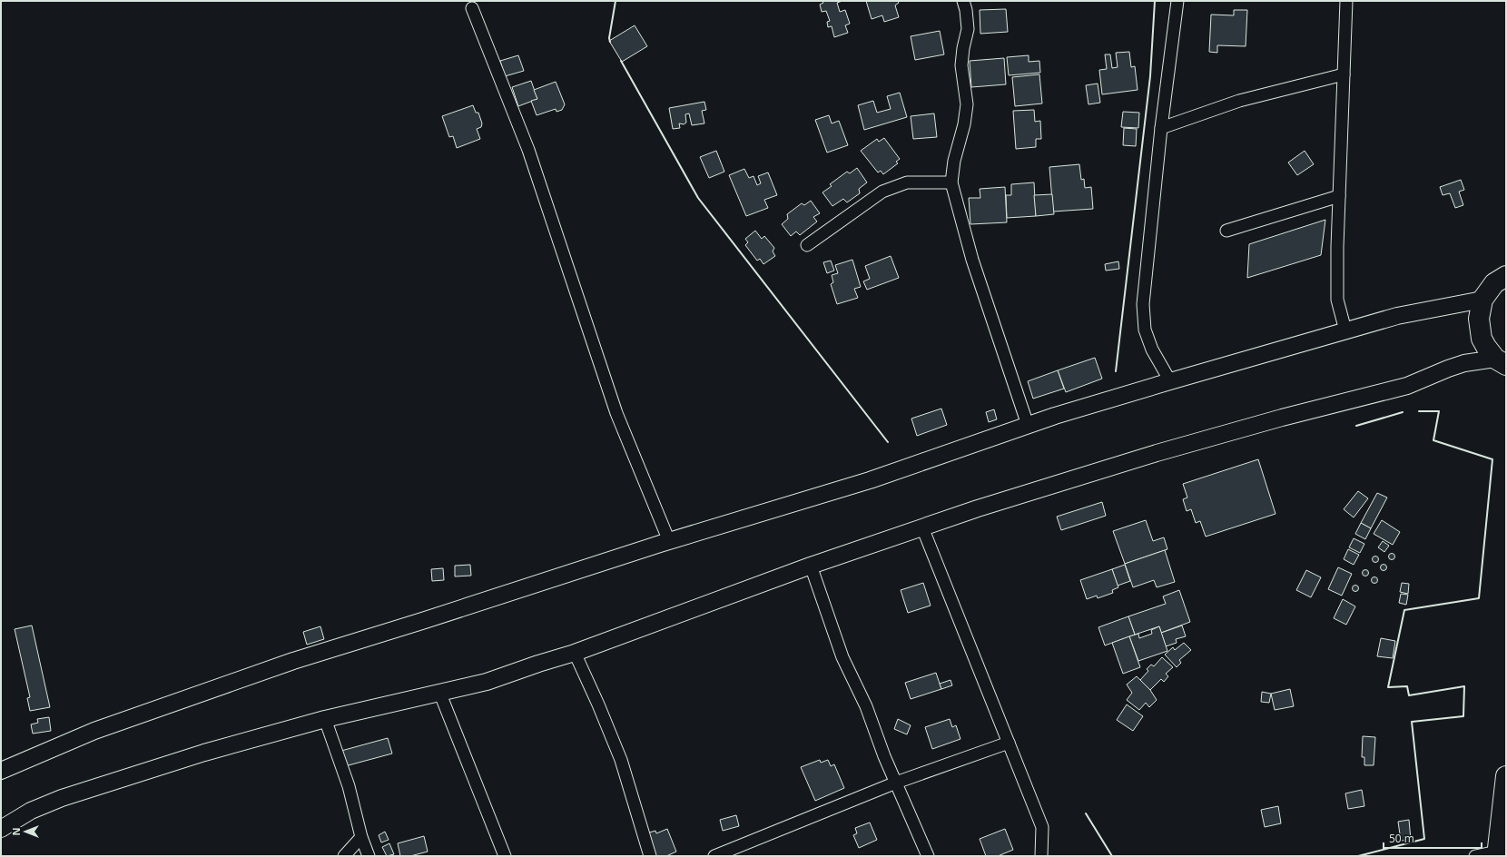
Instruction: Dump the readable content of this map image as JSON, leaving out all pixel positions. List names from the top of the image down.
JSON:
{
  "scale_bar": "50 m",
  "north": "left"
}
